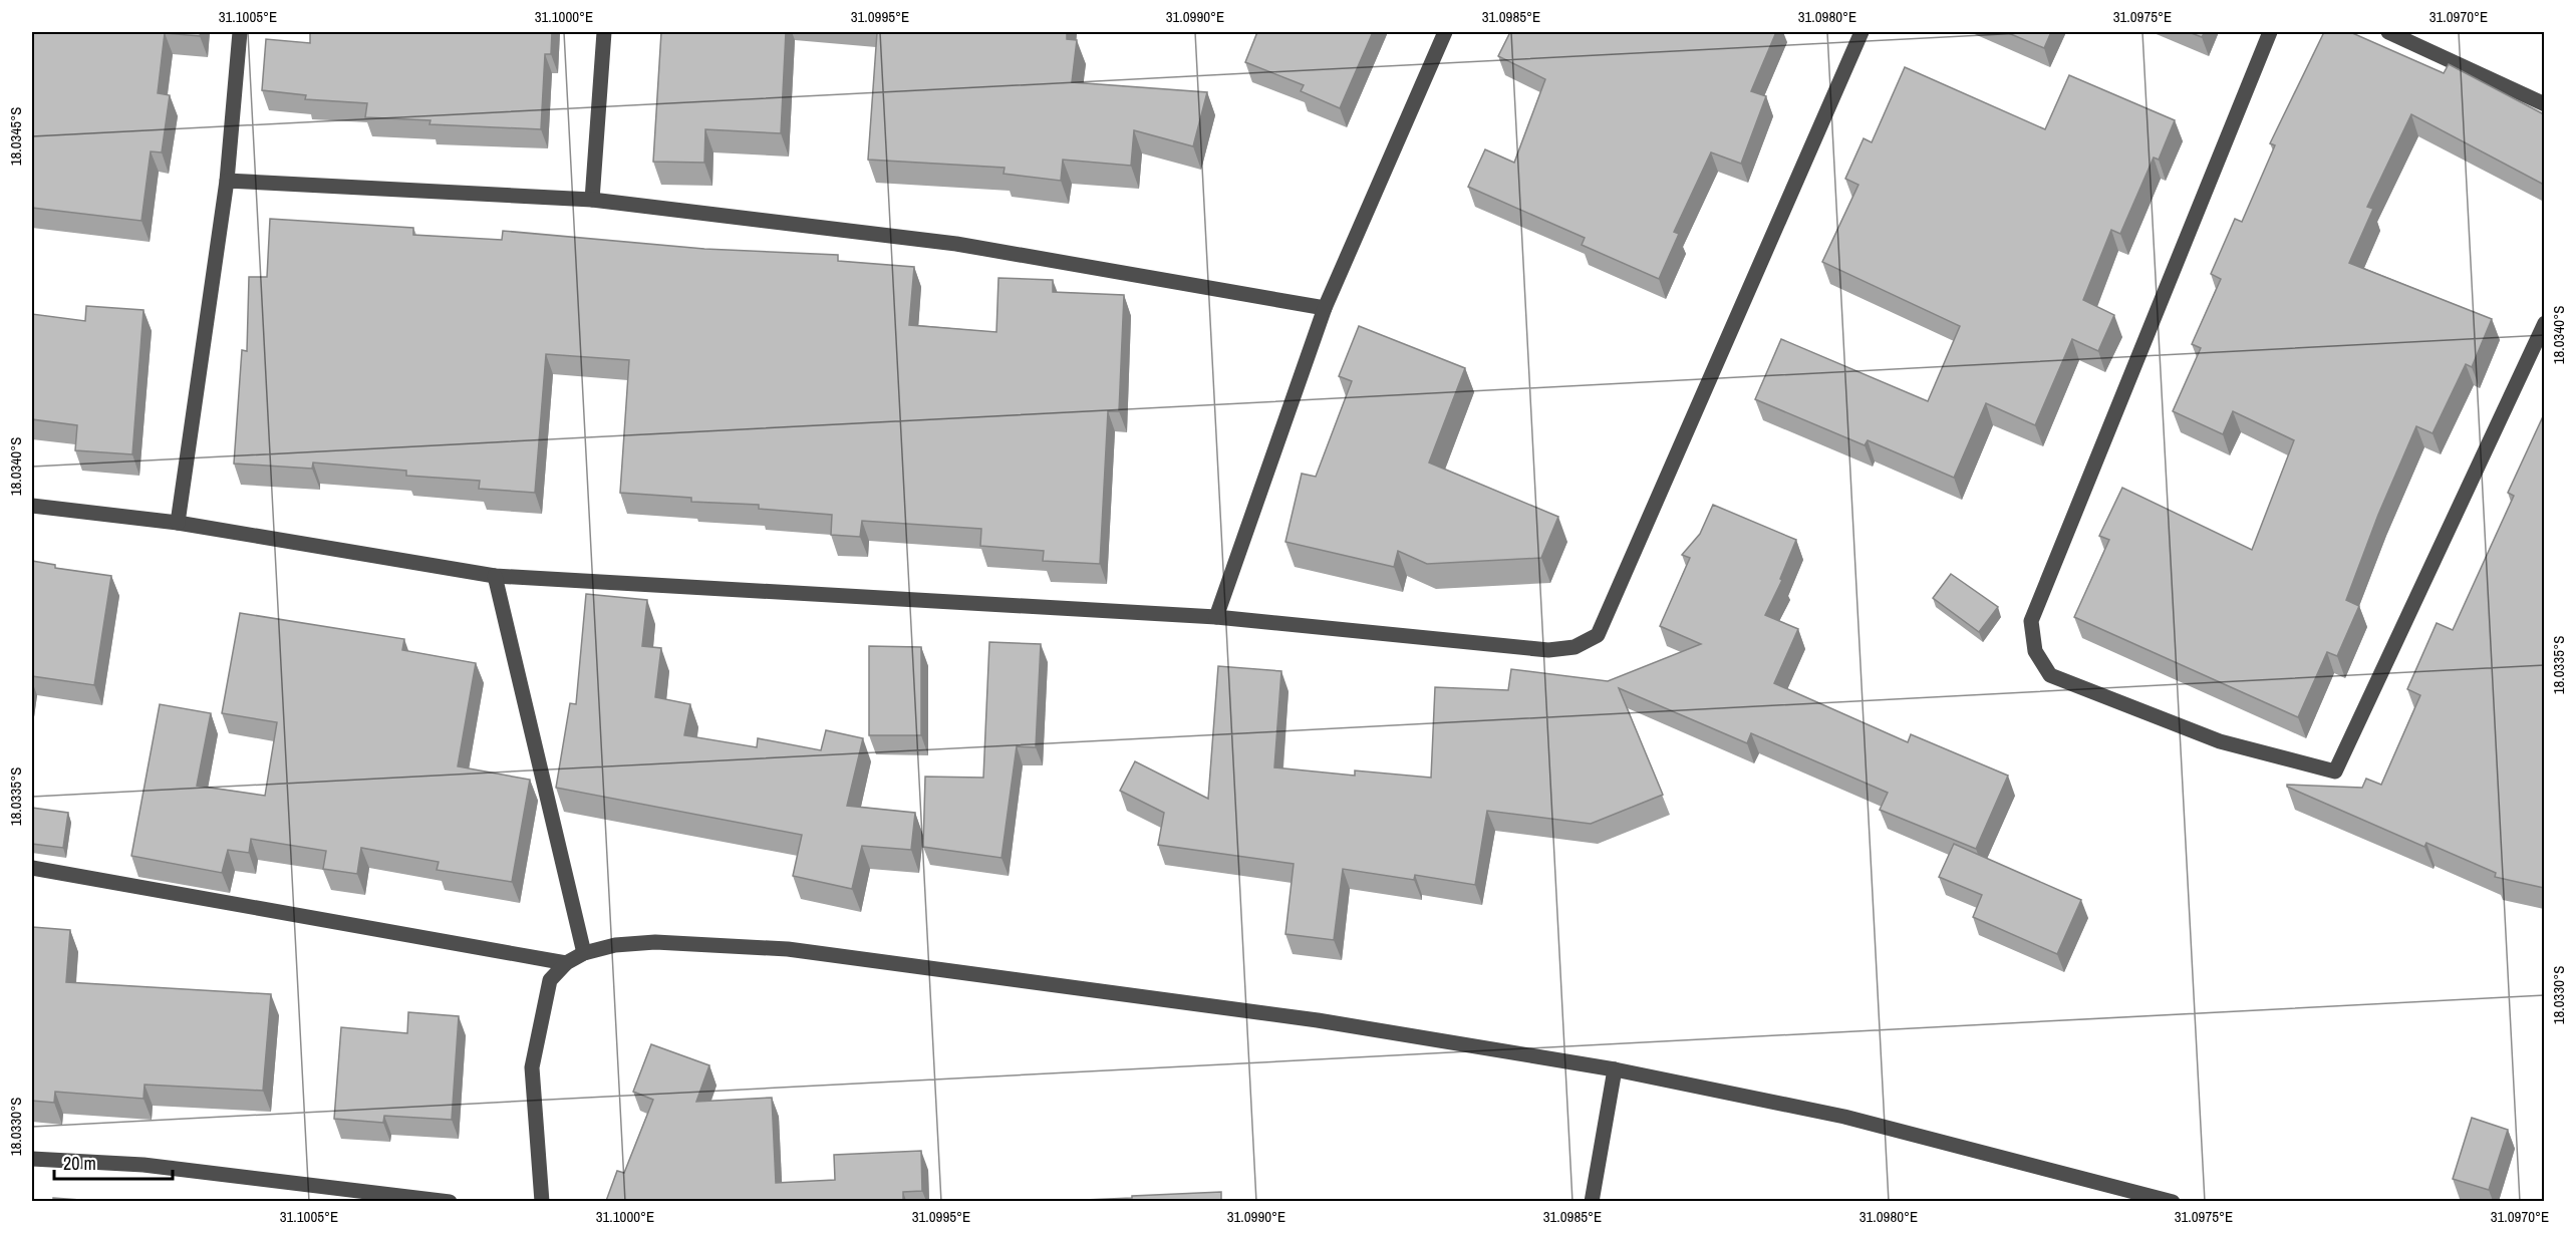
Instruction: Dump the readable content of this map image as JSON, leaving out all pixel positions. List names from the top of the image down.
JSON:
{
  "scale_bar": "20 m",
  "coordinates": [
    "31.1005°E",
    "31.1000°E",
    "31.0995°E",
    "31.0990°E",
    "31.0985°E",
    "31.0980°E",
    "31.0975°E",
    "31.0970°E",
    "18.0345°S",
    "18.0340°S",
    "18.0335°S",
    "18.0330°S"
  ]
}
